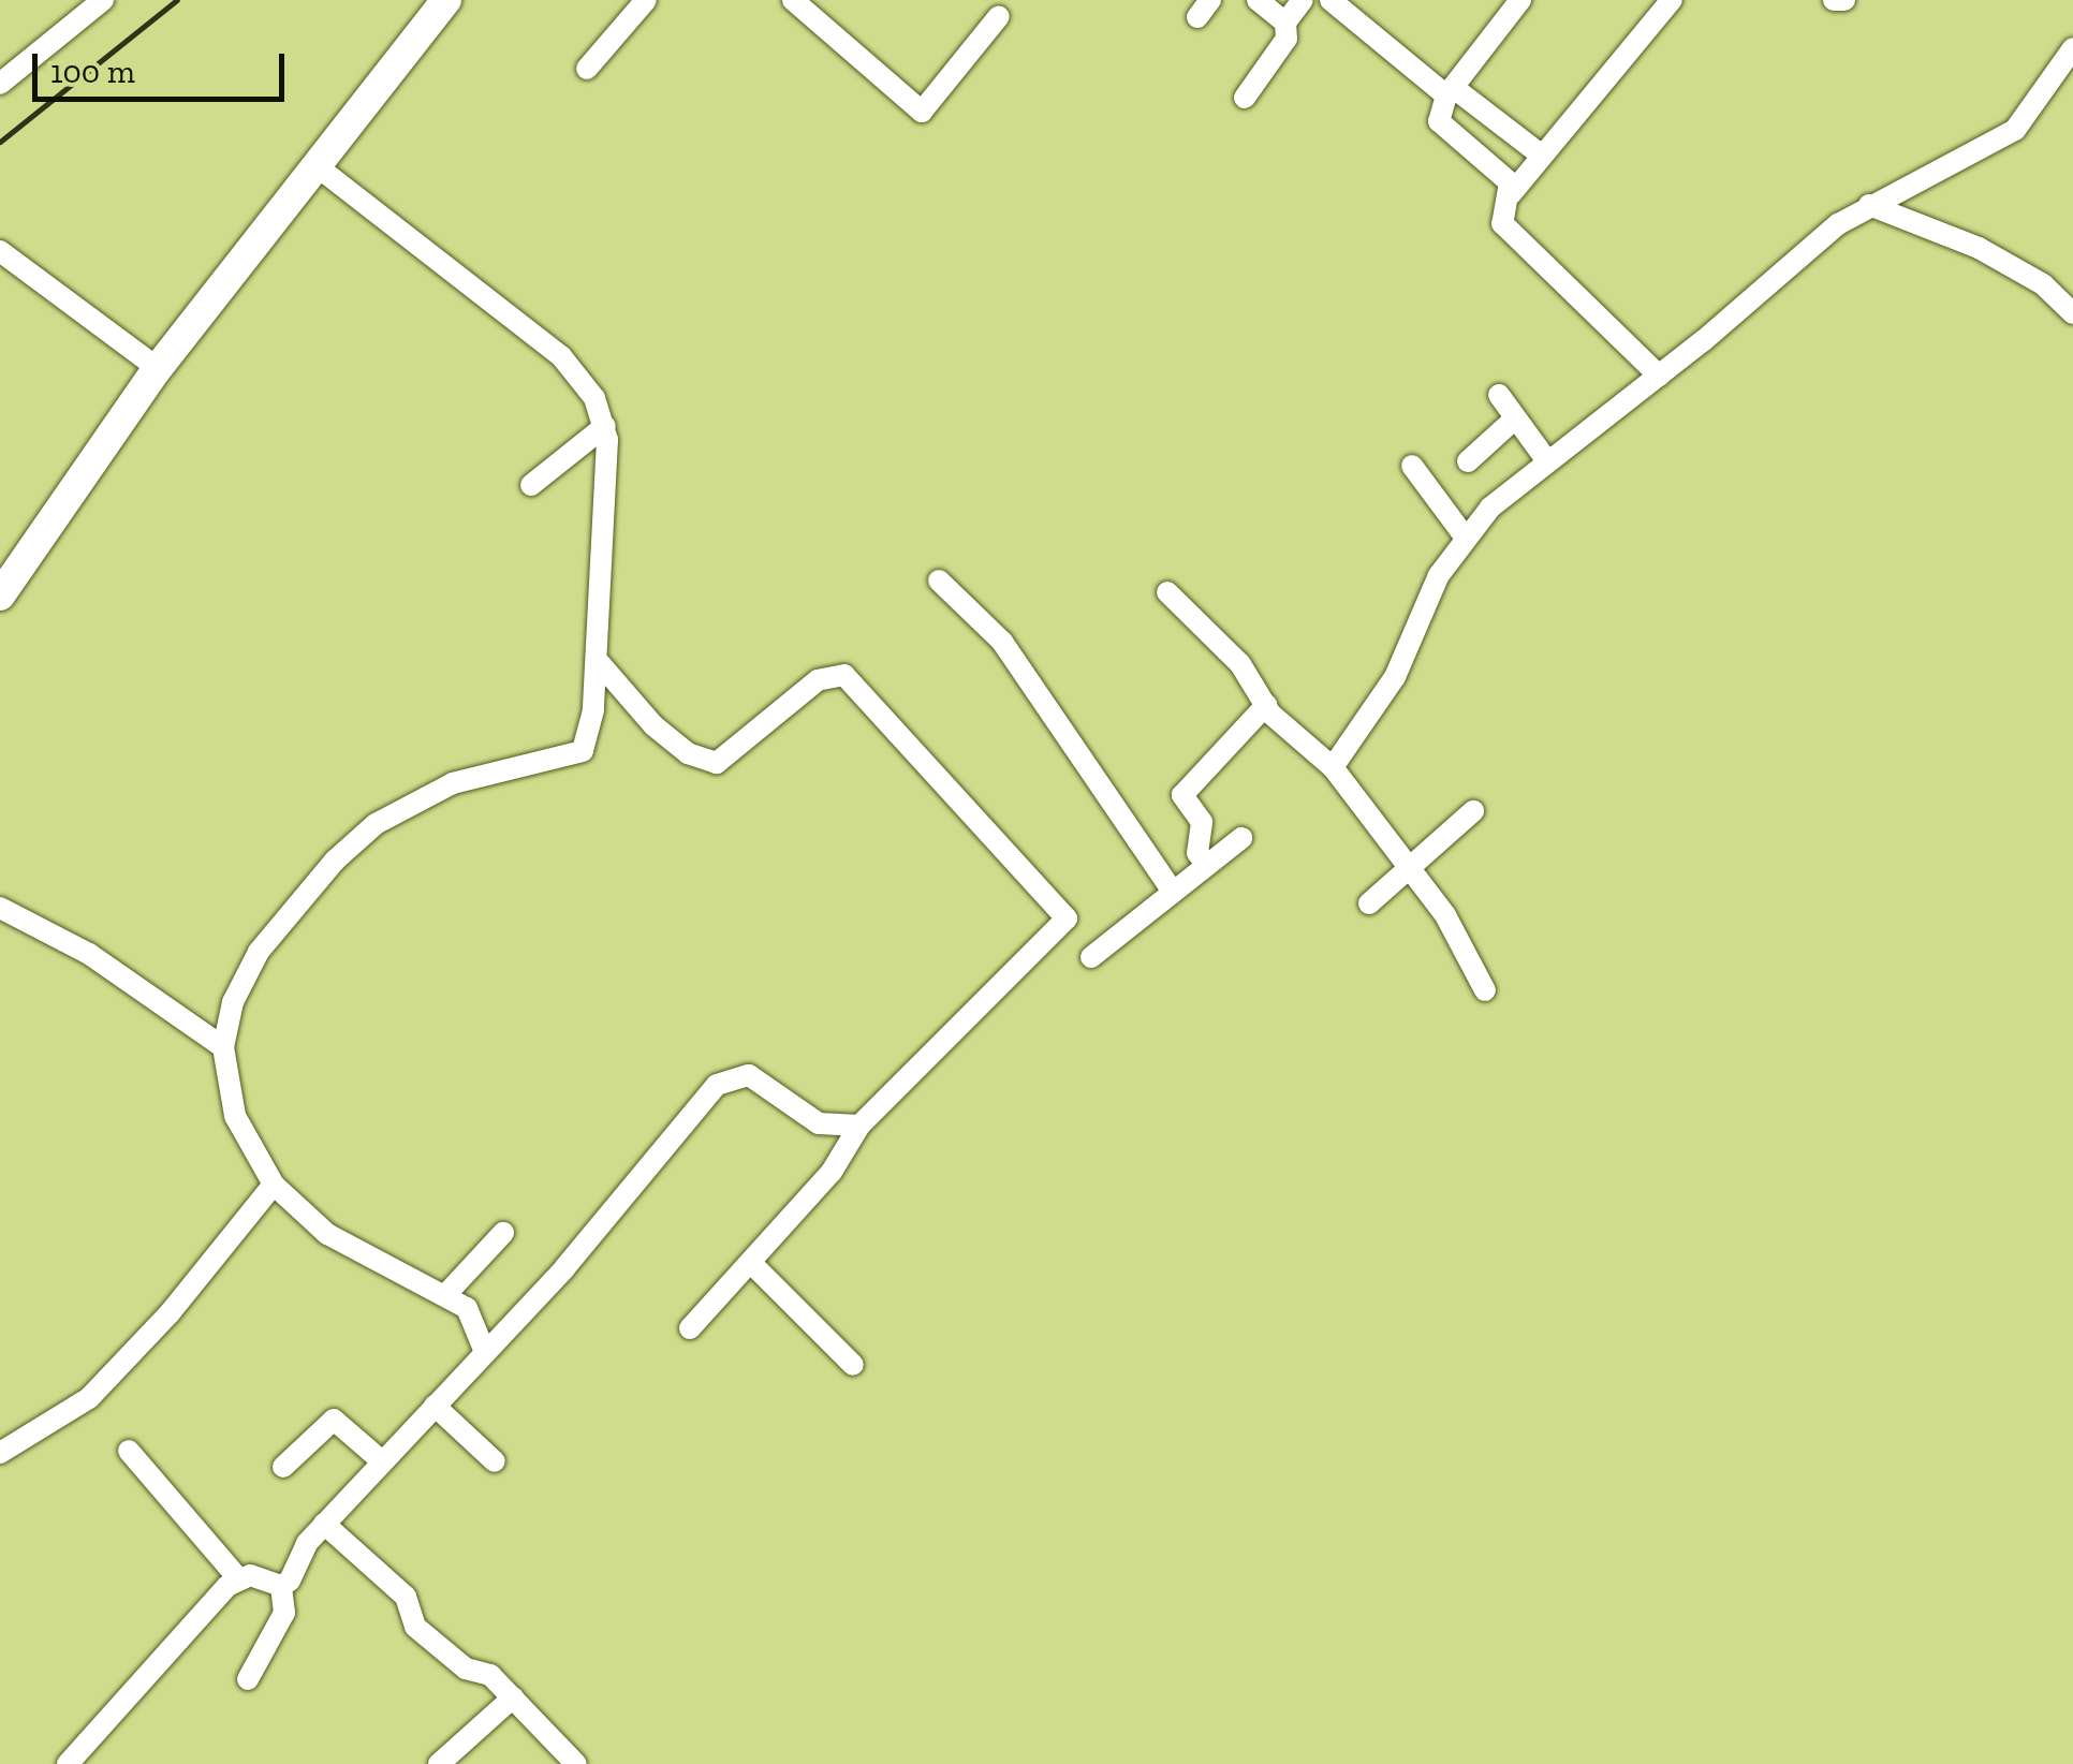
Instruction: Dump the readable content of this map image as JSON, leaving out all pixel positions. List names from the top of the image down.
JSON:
{
  "scale_bar": "100 m"
}
